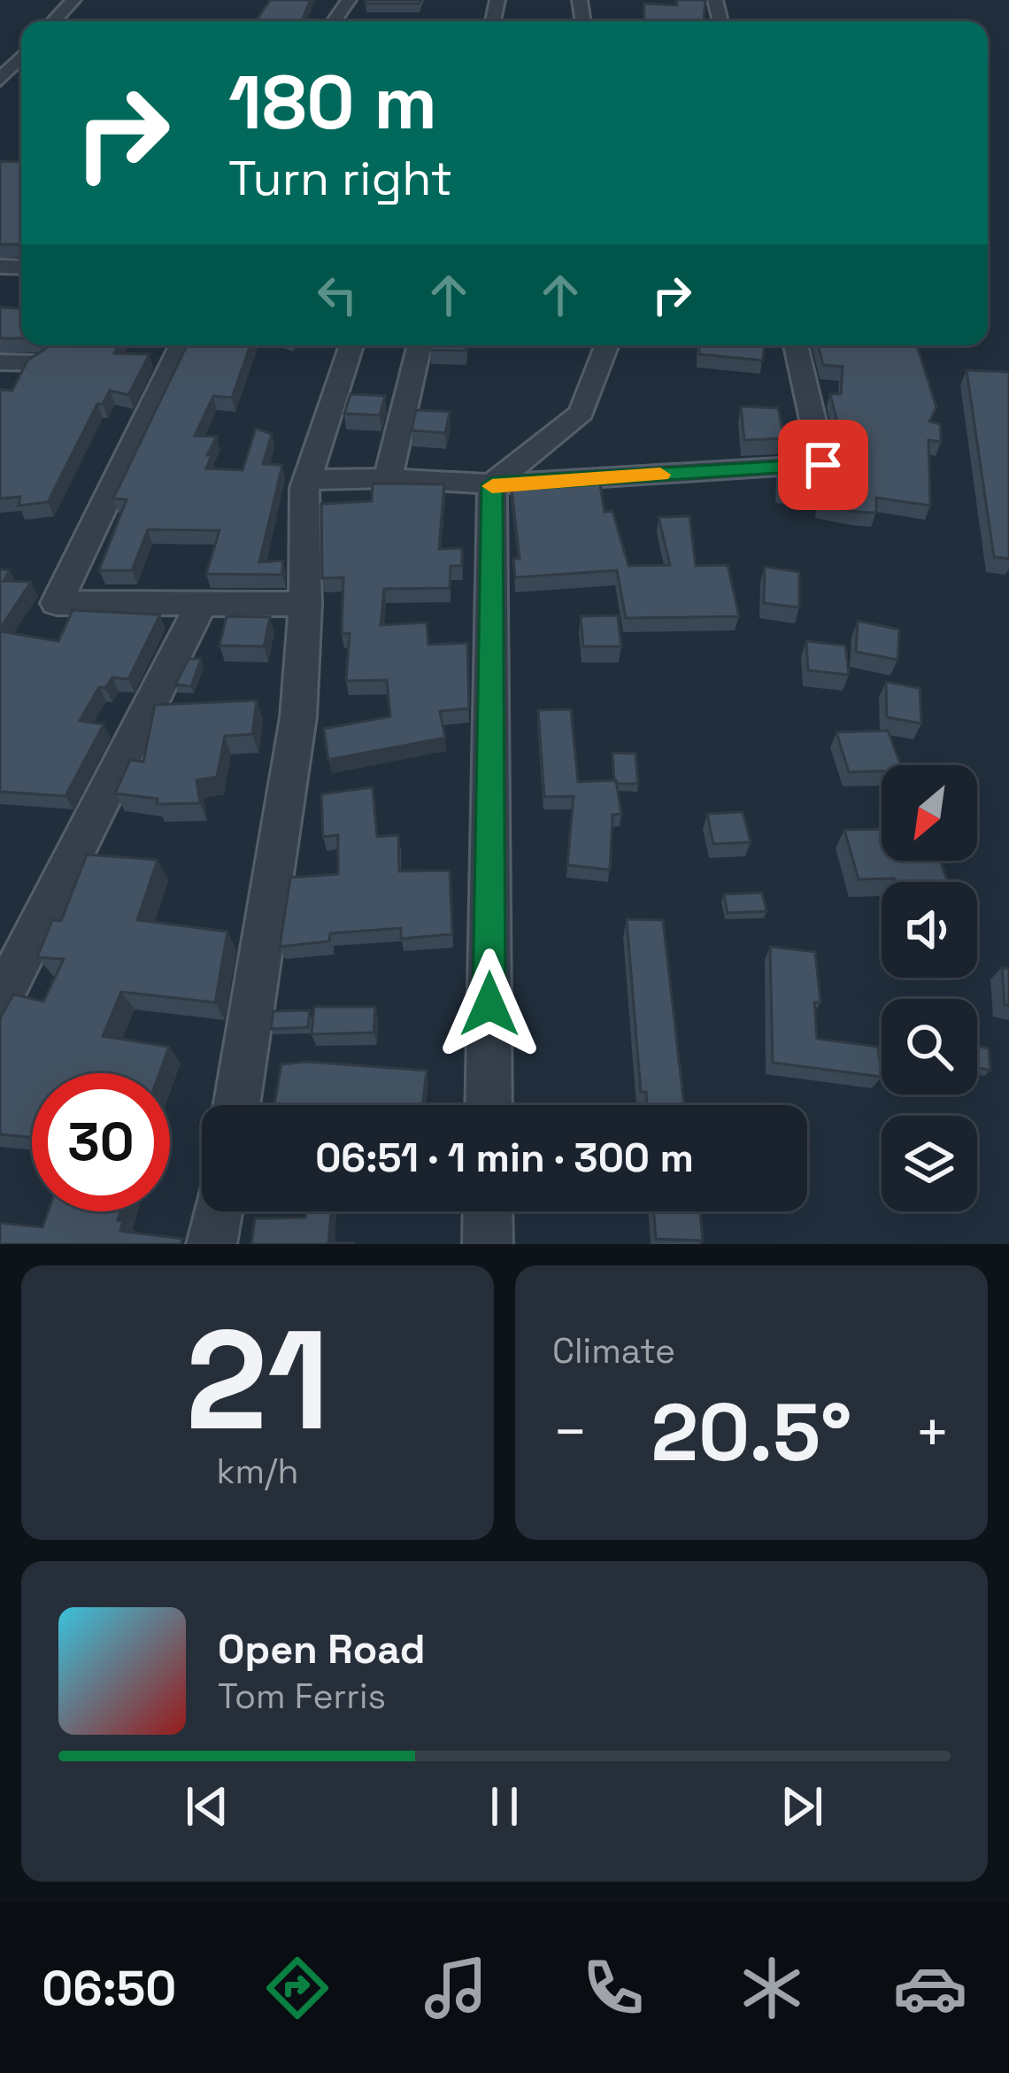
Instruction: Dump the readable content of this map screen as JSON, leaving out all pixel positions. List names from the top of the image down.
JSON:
{
  "north": "bottom left",
  "page": {
    "turn": ["180 m", "Turn right"],
    "limit": "30",
    "trip": "06:51 · 1 min · 300 m",
    "tile": [
      ["21", "km/h"],
      "Climate"
    ],
    "heat": ["−", "20.5°", "+"],
    "song": ["Open Road", "Tom Ferris"],
    "tabs": "06:50"
  }
}
